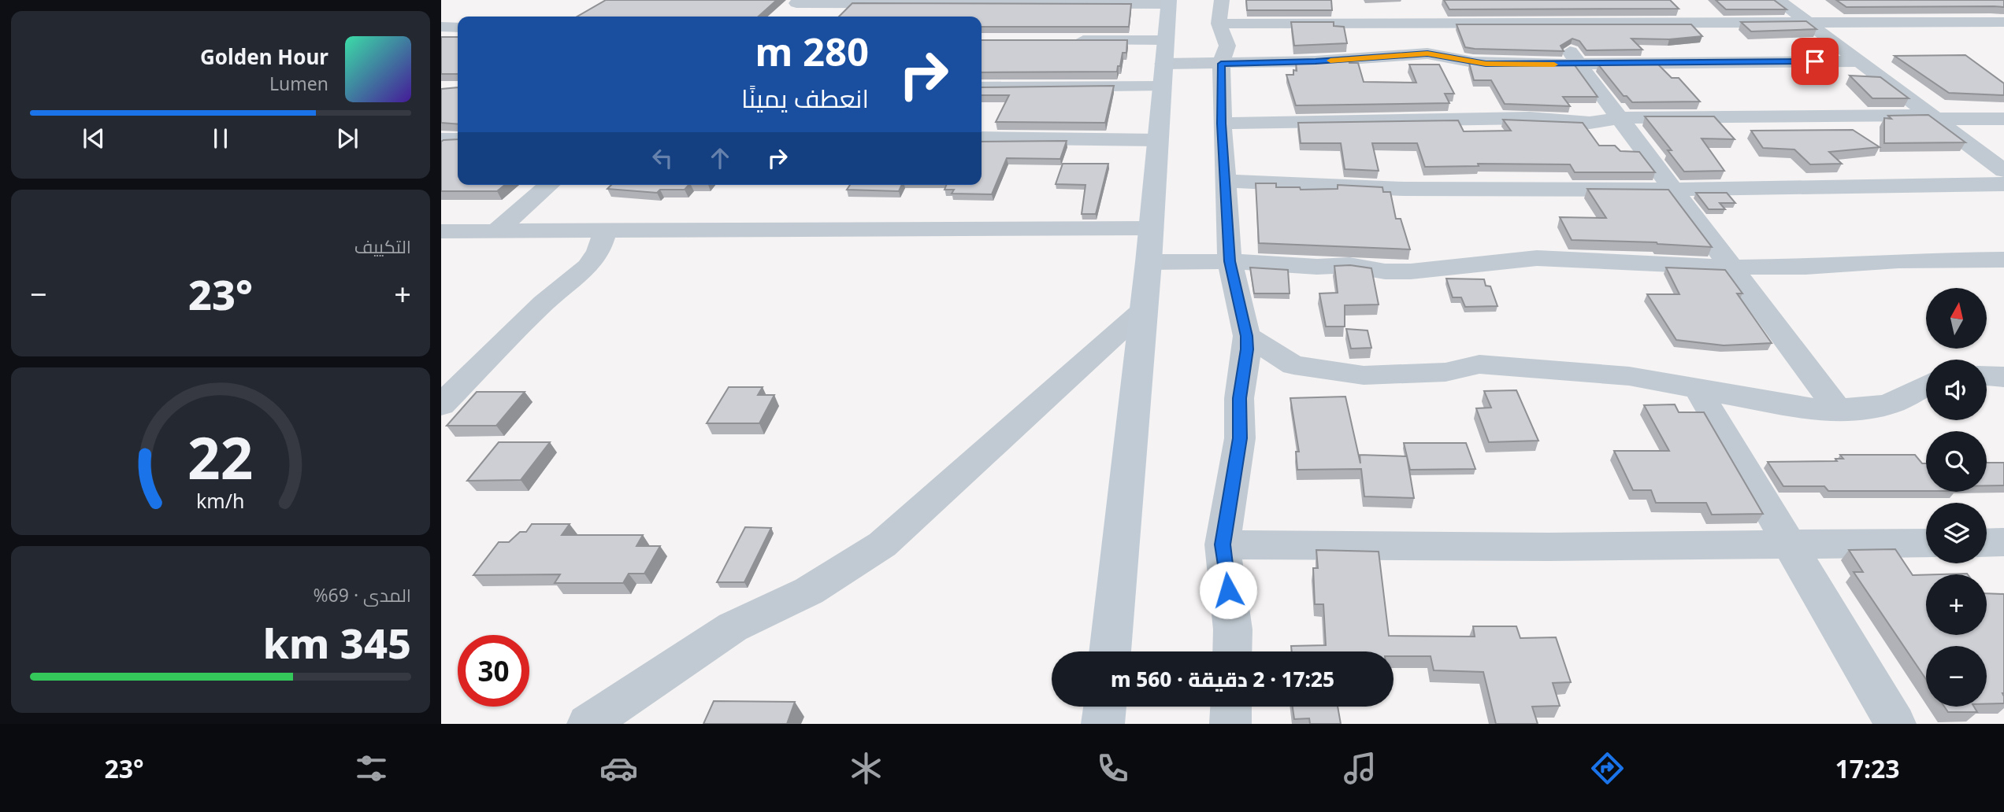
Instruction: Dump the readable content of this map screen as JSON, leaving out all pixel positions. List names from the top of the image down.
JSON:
{
  "north": "top",
  "page": {
    "turn": ["280 m", "انعطف يمينًا"],
    "song": ["Golden Hour", "Lumen"],
    "tile": [
      "التكييف",
      ["المدى · 69%", "345 km"]
    ],
    "heat": ["−", "23°", "+"],
    "map_buttons": ["+", "−"],
    "limit": "30",
    "trip": "17:25 · 2 دقيقة · 560 m",
    "tabs": ["17:23", "23°"],
    "gauge": ["22", "km/h"]
  }
}
